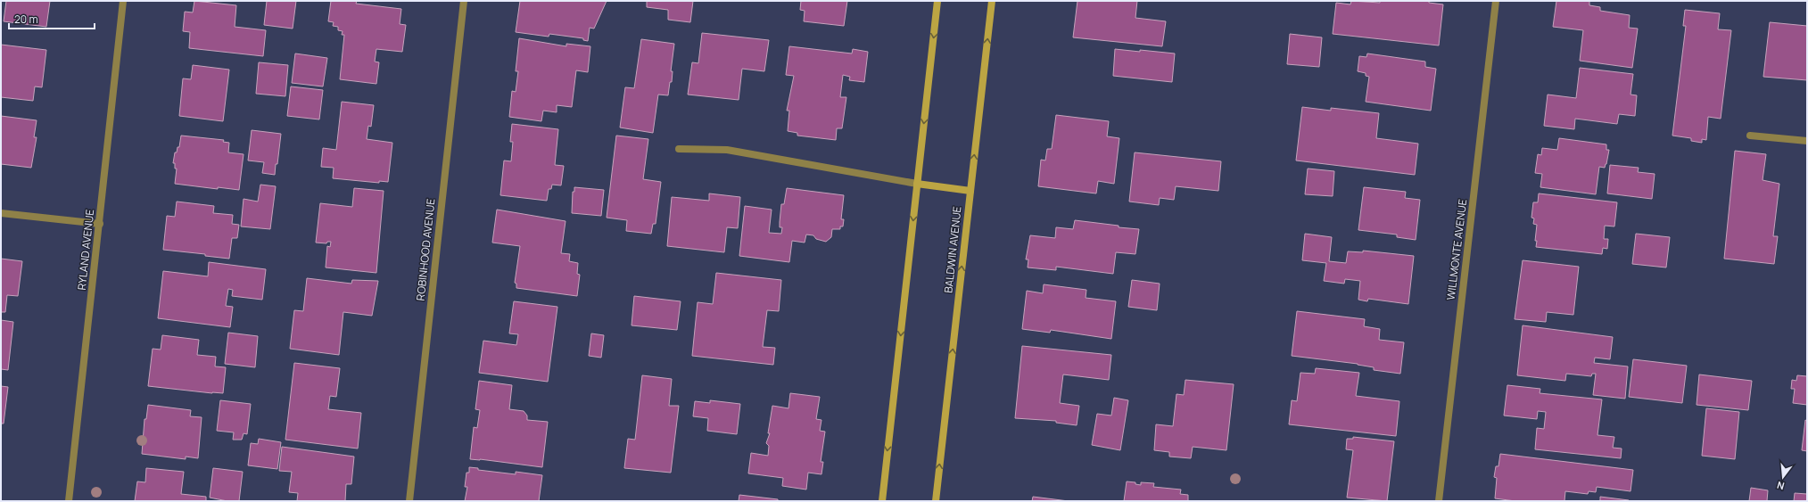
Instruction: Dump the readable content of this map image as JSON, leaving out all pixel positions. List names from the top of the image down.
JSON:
{
  "streets": {
    "main road": ["BALDWIN AVENUE"],
    "street": ["RYLAND AVENUE", "ROBINHOOD AVENUE", "WILLMONTE AVENUE"]
  },
  "scale_bar": "20 m",
  "north": "bottom"
}
